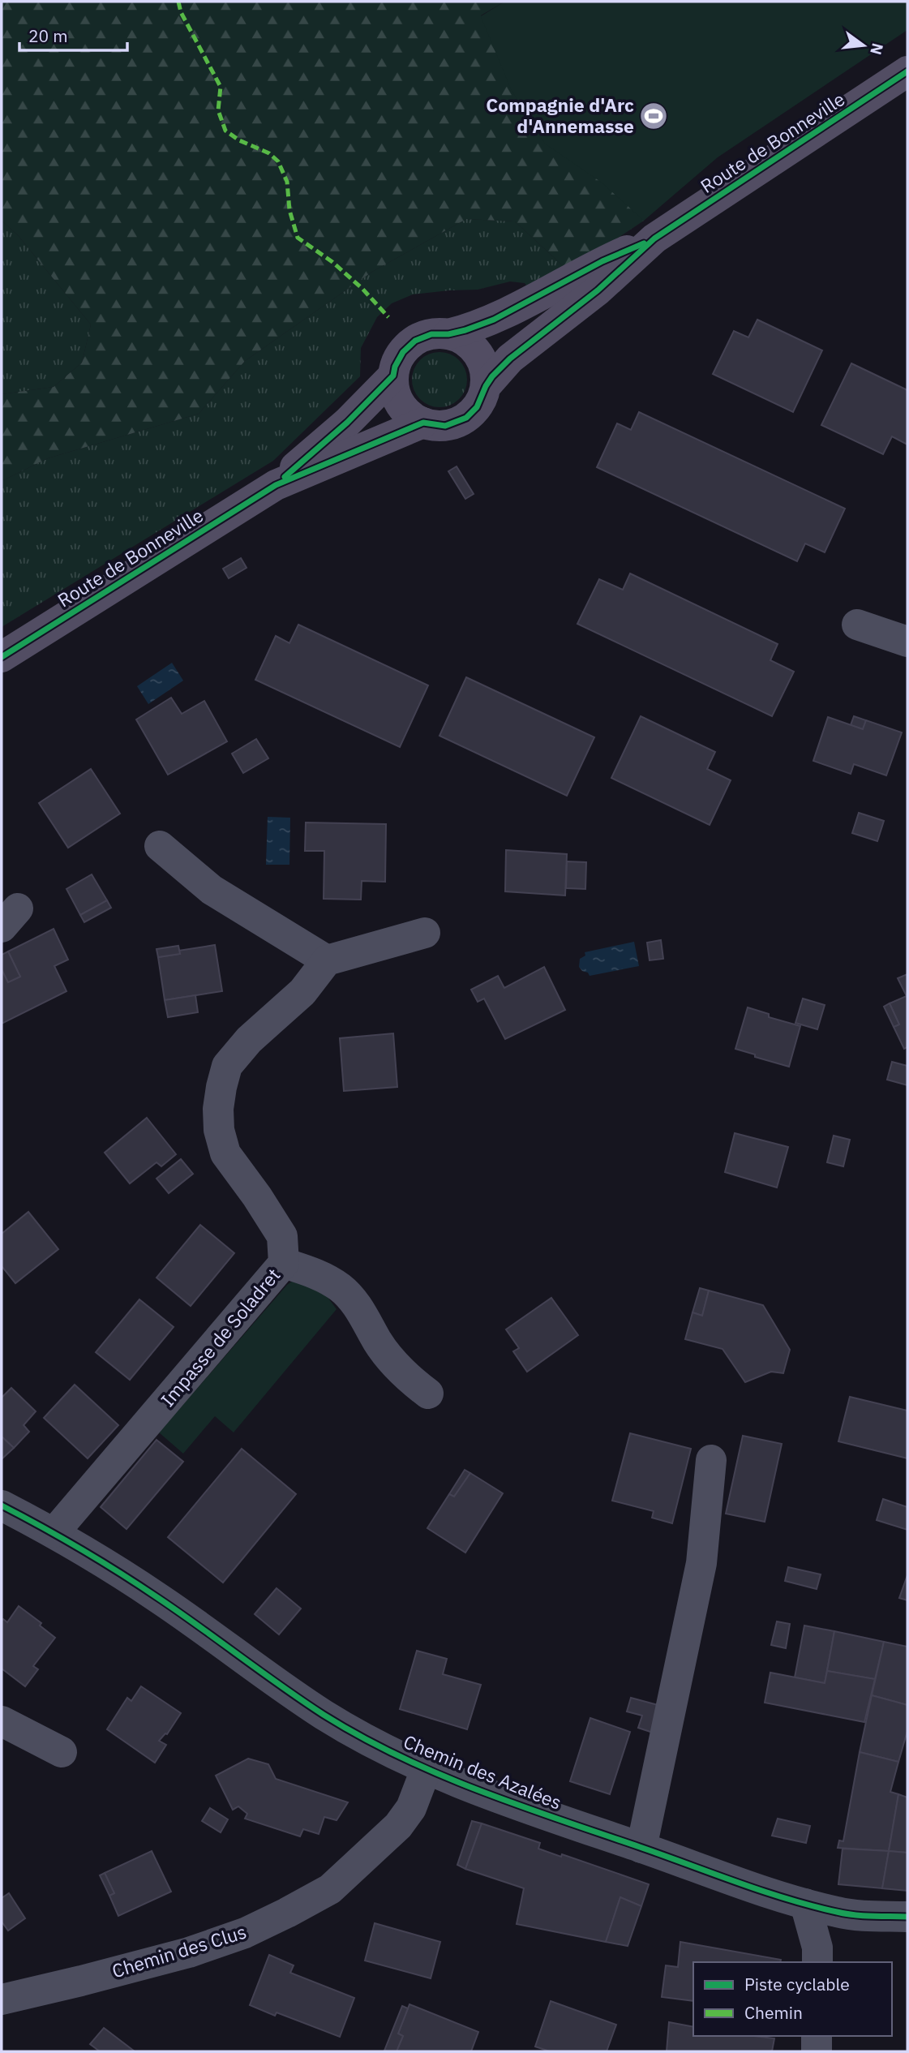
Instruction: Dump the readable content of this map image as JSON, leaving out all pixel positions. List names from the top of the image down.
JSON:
{
  "streets": {
    "main road": ["Route de Bonneville"],
    "street": ["Impasse de Soladret", "Chemin des Azalées", "Chemin des Clus"]
  },
  "crossings": [
    ["Impasse de Soladret", "Chemin des Azalées"],
    ["Chemin des Azalées", "Chemin des Clus"]
  ],
  "places": {
    "sports": ["Compagnie d'Arc d'Annemasse"]
  },
  "legend": ["Piste cyclable", "Chemin"],
  "scale_bar": "20 m",
  "north": "right"
}
